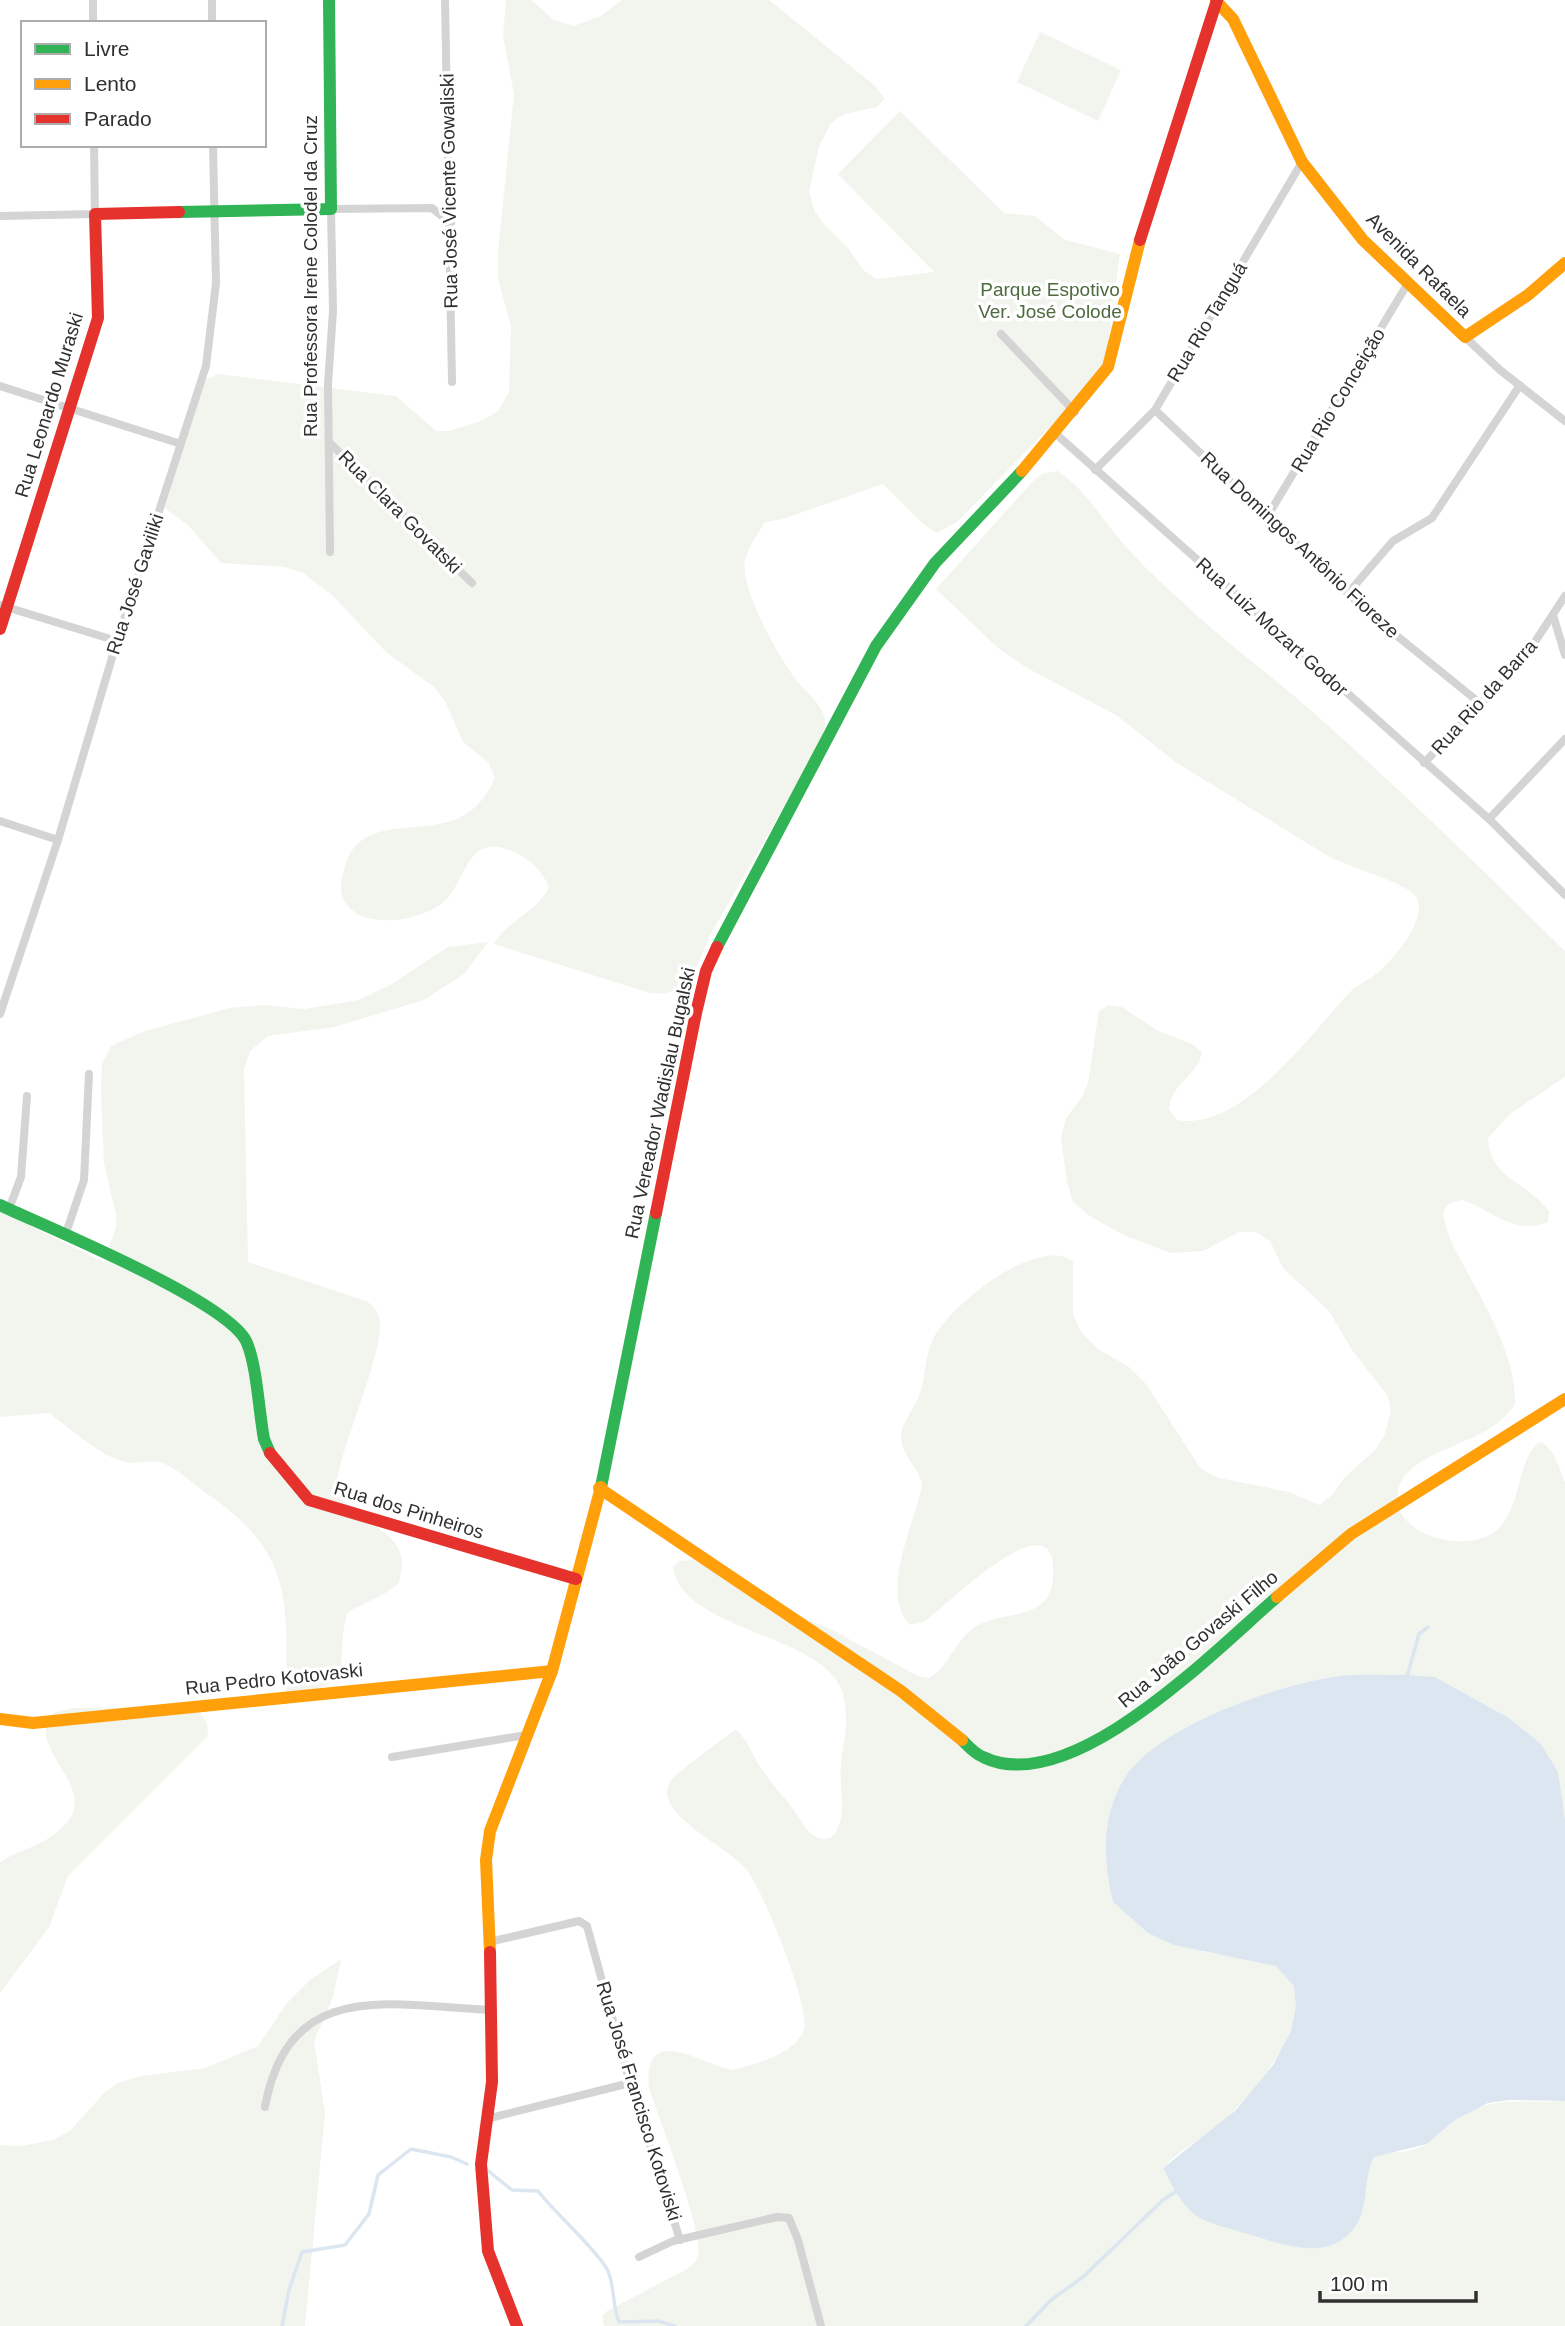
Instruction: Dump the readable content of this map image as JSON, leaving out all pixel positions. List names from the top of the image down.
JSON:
{
  "streets": {
    "street": [
      "Rua José Vicente Gowaliski",
      "Avenida Rafaela",
      "Rua Professora Irene Colodel da Cruz",
      "Rua Rio Tanguá",
      "Rua Rio Conceição",
      "Rua Leonardo Muraski",
      "Rua Clara Govatski",
      "Rua Domingos Antônio Fioreze",
      "Rua José Gaviliki",
      "Rua Luiz Mozart Godor",
      "Rua Rio da Barra",
      "Rua Vereador Wadislau Bugalski",
      "Rua dos Pinheiros",
      "Rua João Govaski Filho",
      "Rua Pedro Kotovaski",
      "Rua José Francisco Kotoviski"
    ]
  },
  "crossings": [
    ["Avenida Rafaela", "Rua Rio Tanguá"],
    ["Avenida Rafaela", "Rua Rio Conceição"],
    ["Avenida Rafaela", "Rua Vereador Wadislau Bugalski"],
    ["Rua Professora Irene Colodel da Cruz", "Rua Clara Govatski"],
    ["Rua Rio Tanguá", "Rua Domingos Antônio Fioreze"],
    ["Rua Rio Tanguá", "Rua Luiz Mozart Godor"],
    ["Rua Rio Conceição", "Rua Domingos Antônio Fioreze"],
    ["Rua Domingos Antônio Fioreze", "Rua Rio da Barra"],
    ["Rua Luiz Mozart Godor", "Rua Rio da Barra"],
    ["Rua Luiz Mozart Godor", "Rua Vereador Wadislau Bugalski"],
    ["Rua Vereador Wadislau Bugalski", "Rua dos Pinheiros"],
    ["Rua Vereador Wadislau Bugalski", "Rua João Govaski Filho"],
    ["Rua Vereador Wadislau Bugalski", "Rua Pedro Kotovaski"],
    ["Rua Vereador Wadislau Bugalski", "Rua José Francisco Kotoviski"]
  ],
  "parks": ["Parque Espotivo Ver. José Colode"],
  "legend": ["Livre", "Lento", "Parado"],
  "scale_bar": "100 m"
}
